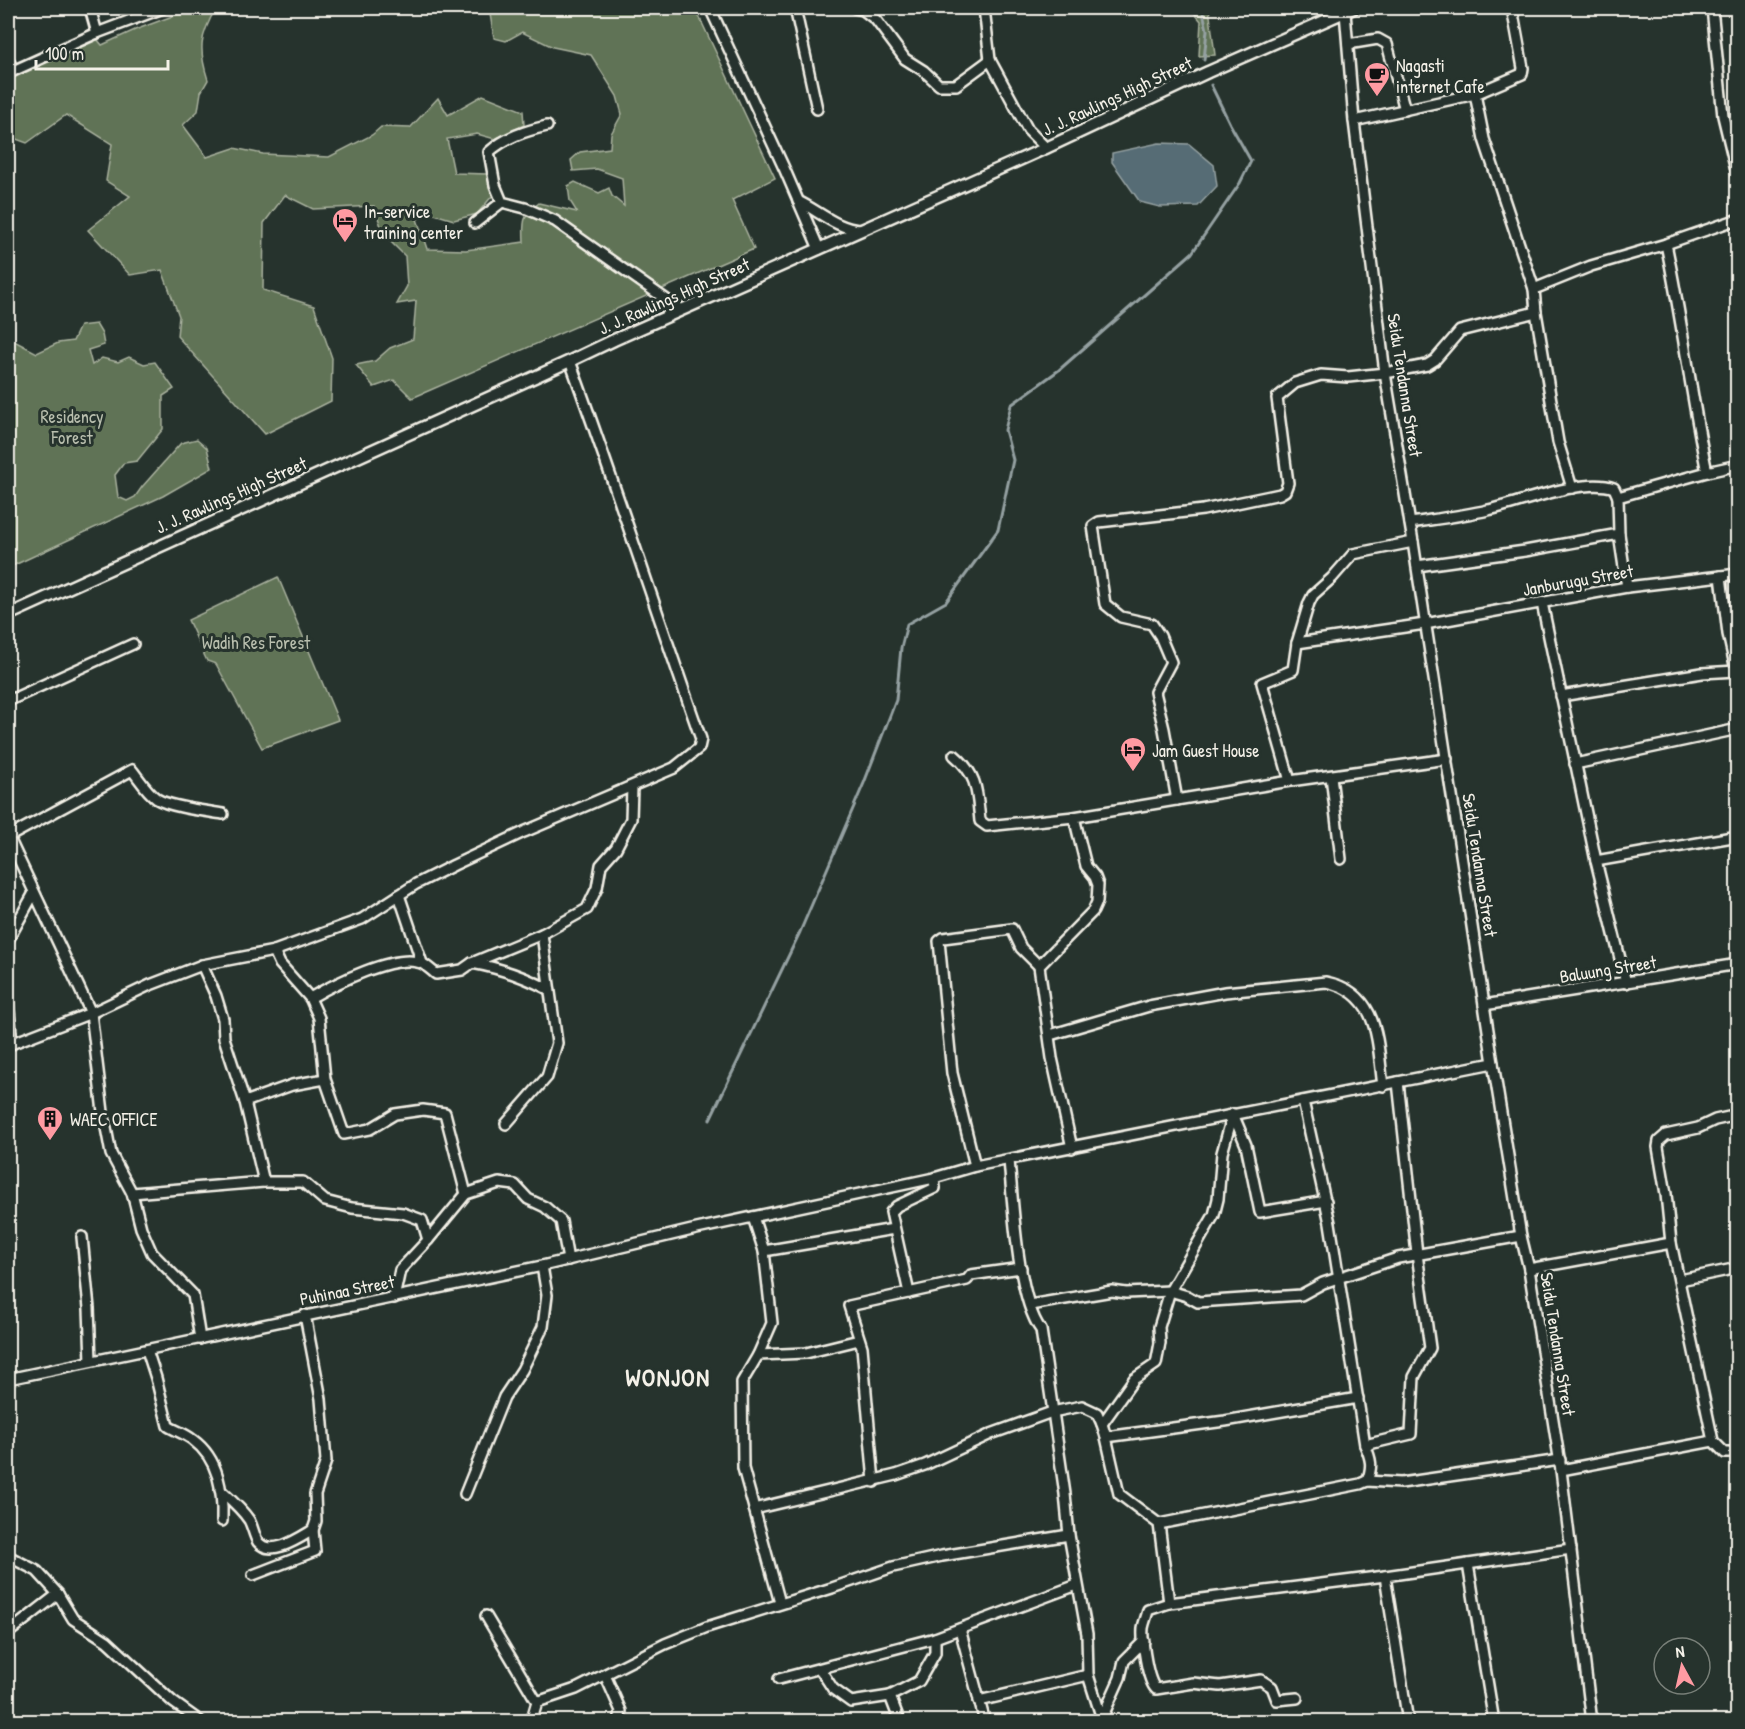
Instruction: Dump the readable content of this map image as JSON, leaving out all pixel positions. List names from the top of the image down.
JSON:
{
  "streets": {
    "main road": ["J. J. Rawlings High Street"],
    "street": [
      "Seidu Tendanna Street",
      "Janburugu Street",
      "Baluung Street",
      "Puhinaa Street"
    ]
  },
  "crossings": [
    ["J. J. Rawlings High Street", "Seidu Tendanna Street"],
    ["Seidu Tendanna Street", "Janburugu Street"],
    ["Seidu Tendanna Street", "Baluung Street"],
    ["Seidu Tendanna Street", "Puhinaa Street"]
  ],
  "districts": ["WONJON"],
  "parks": ["Residency Forest", "Wadih Res Forest"],
  "places": {
    "cafe": ["Nagasti internet Cafe"],
    "hotel": ["In-service training center", "Jam Guest House"],
    "building": ["WAEC OFFICE"]
  },
  "scale_bar": "100 m",
  "north": "top"
}
